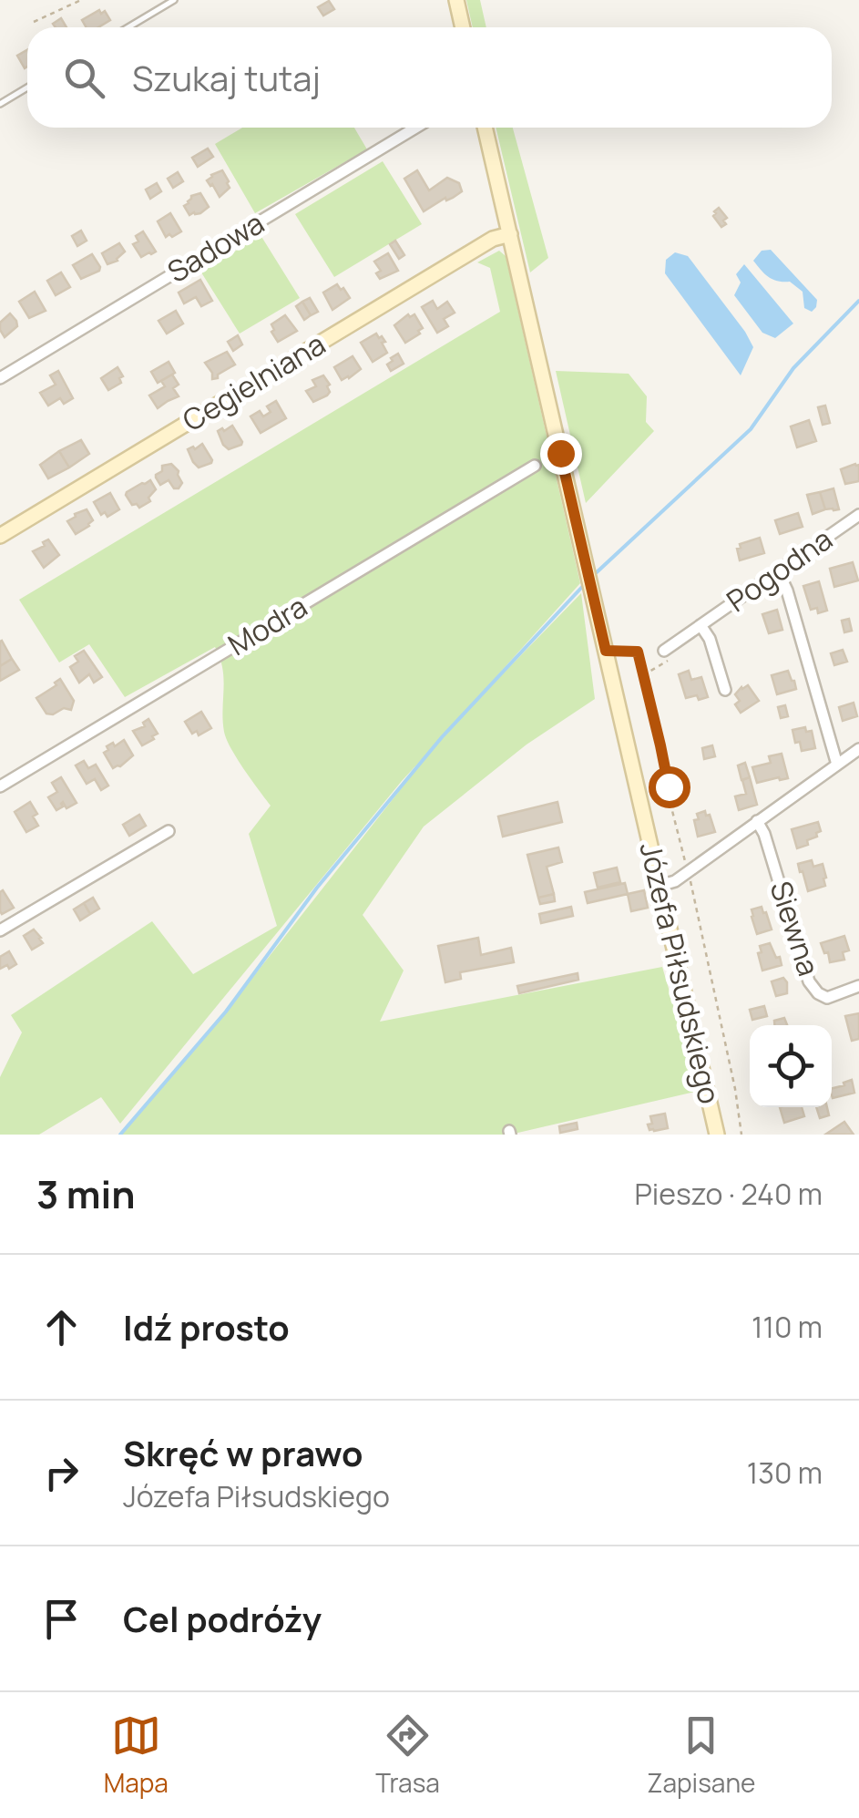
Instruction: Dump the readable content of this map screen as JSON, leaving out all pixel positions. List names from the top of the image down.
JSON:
{
  "streets": {
    "main road": ["Cegielniana", "Józefa Piłsudskiego"],
    "street": [
      "Sadowa",
      "Pogodna",
      "Modra",
      "Siewna"
    ]
  },
  "crossings": [
    ["Cegielniana", "Józefa Piłsudskiego"]
  ],
  "page": {
    "search": "Szukaj tutaj",
    "heading": ["3 min", "Pieszo · 240 m"],
    "list": [
      ["Idź prosto", "110 m"],
      ["Skręć w prawo", "Józefa Piłsudskiego", "130 m"],
      "Cel podróży"
    ],
    "nav": ["Mapa", "Trasa", "Zapisane"]
  }
}
